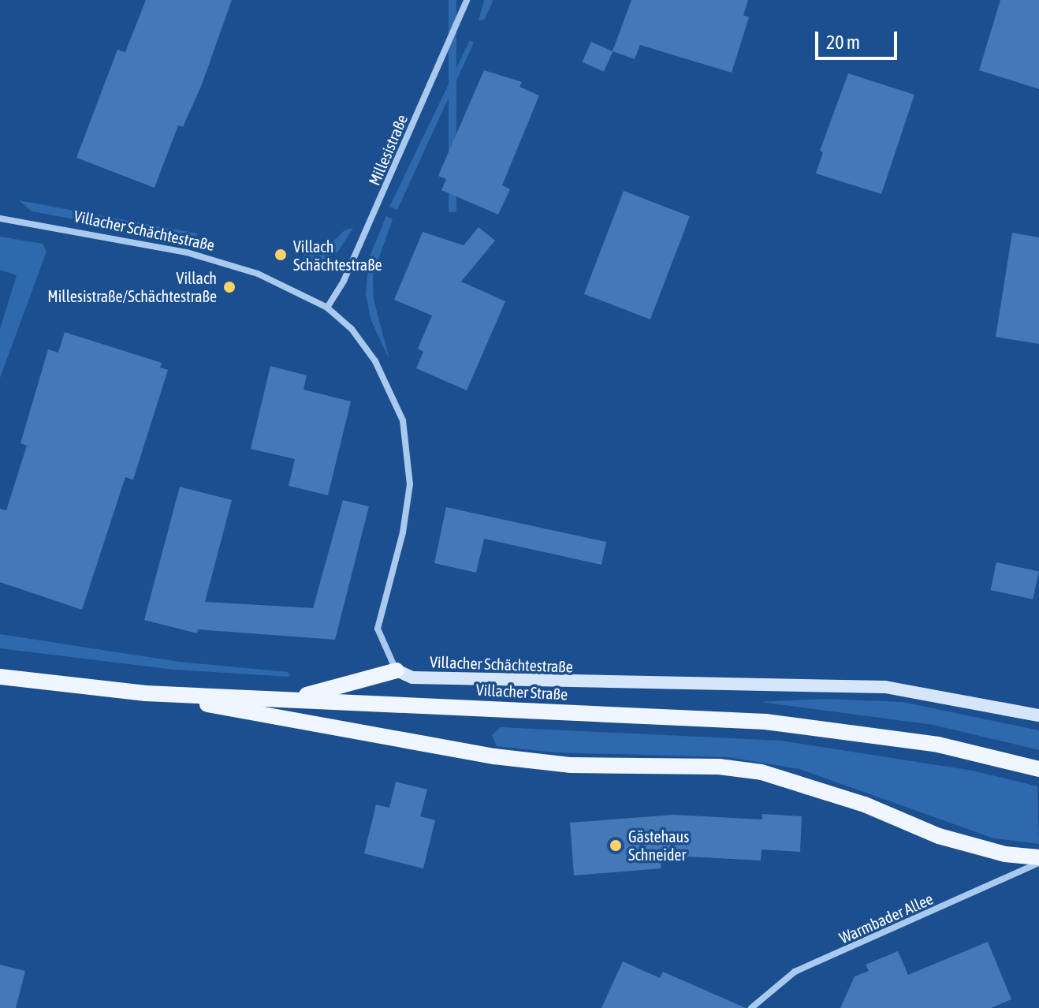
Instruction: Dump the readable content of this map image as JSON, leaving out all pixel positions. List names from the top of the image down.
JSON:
{
  "streets": {
    "main road": ["Villacher Straße"],
    "street": ["Millesistraße", "Villacher Schächtestraße", "Warmbader Allee"]
  },
  "crossings": [
    ["Millesistraße", "Villacher Schächtestraße"]
  ],
  "places": ["Villach Schächtestraße", "Villach Millesistraße/Schächtestraße", "Gästehaus Schneider"],
  "scale_bar": "20 m"
}
